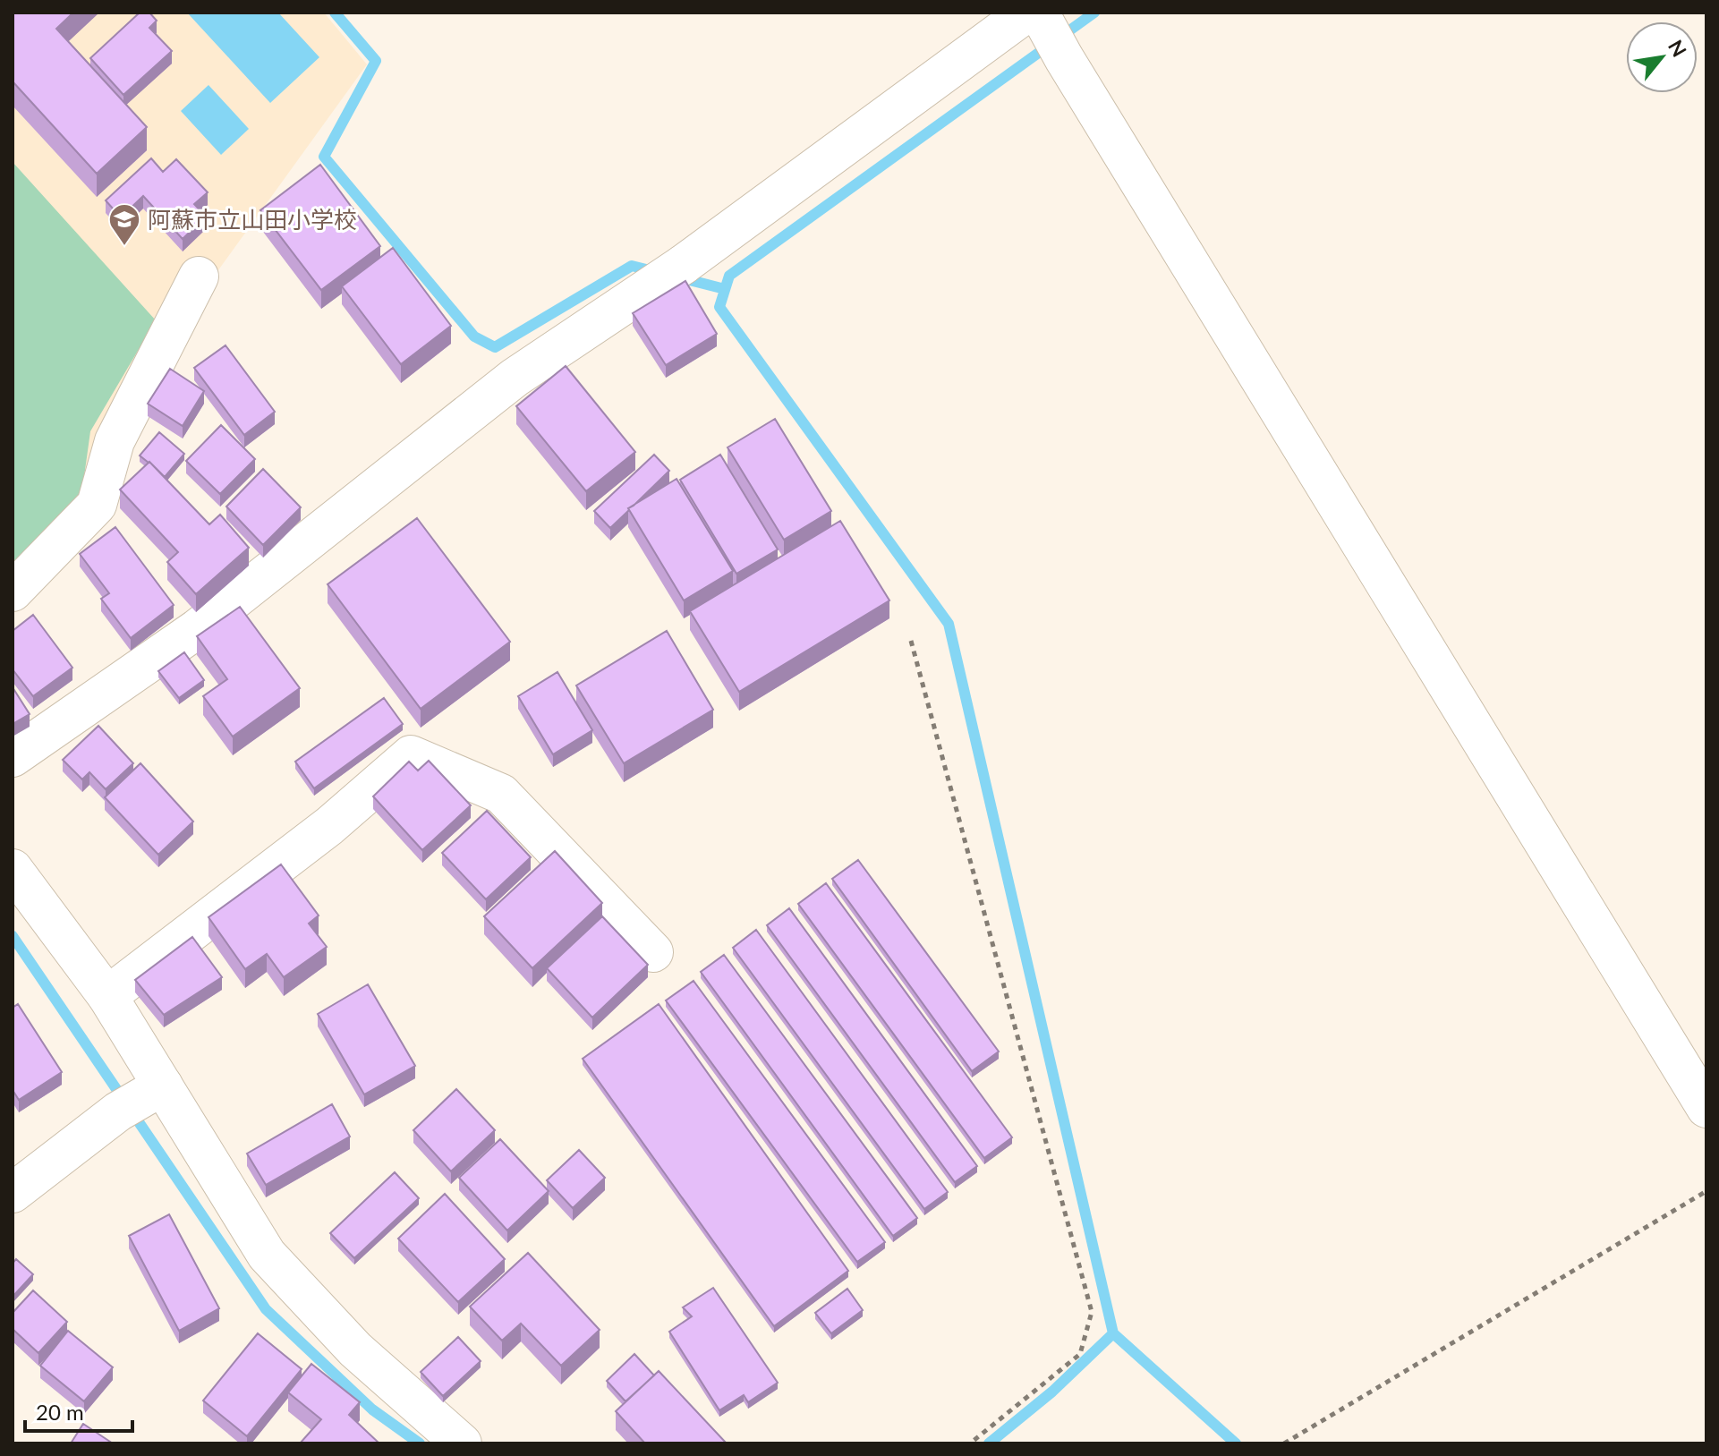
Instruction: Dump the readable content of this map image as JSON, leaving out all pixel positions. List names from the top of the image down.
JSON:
{
  "places": {
    "school or university": ["阿蘇市立山田小学校"]
  },
  "scale_bar": "20 m",
  "north": "top right"
}
